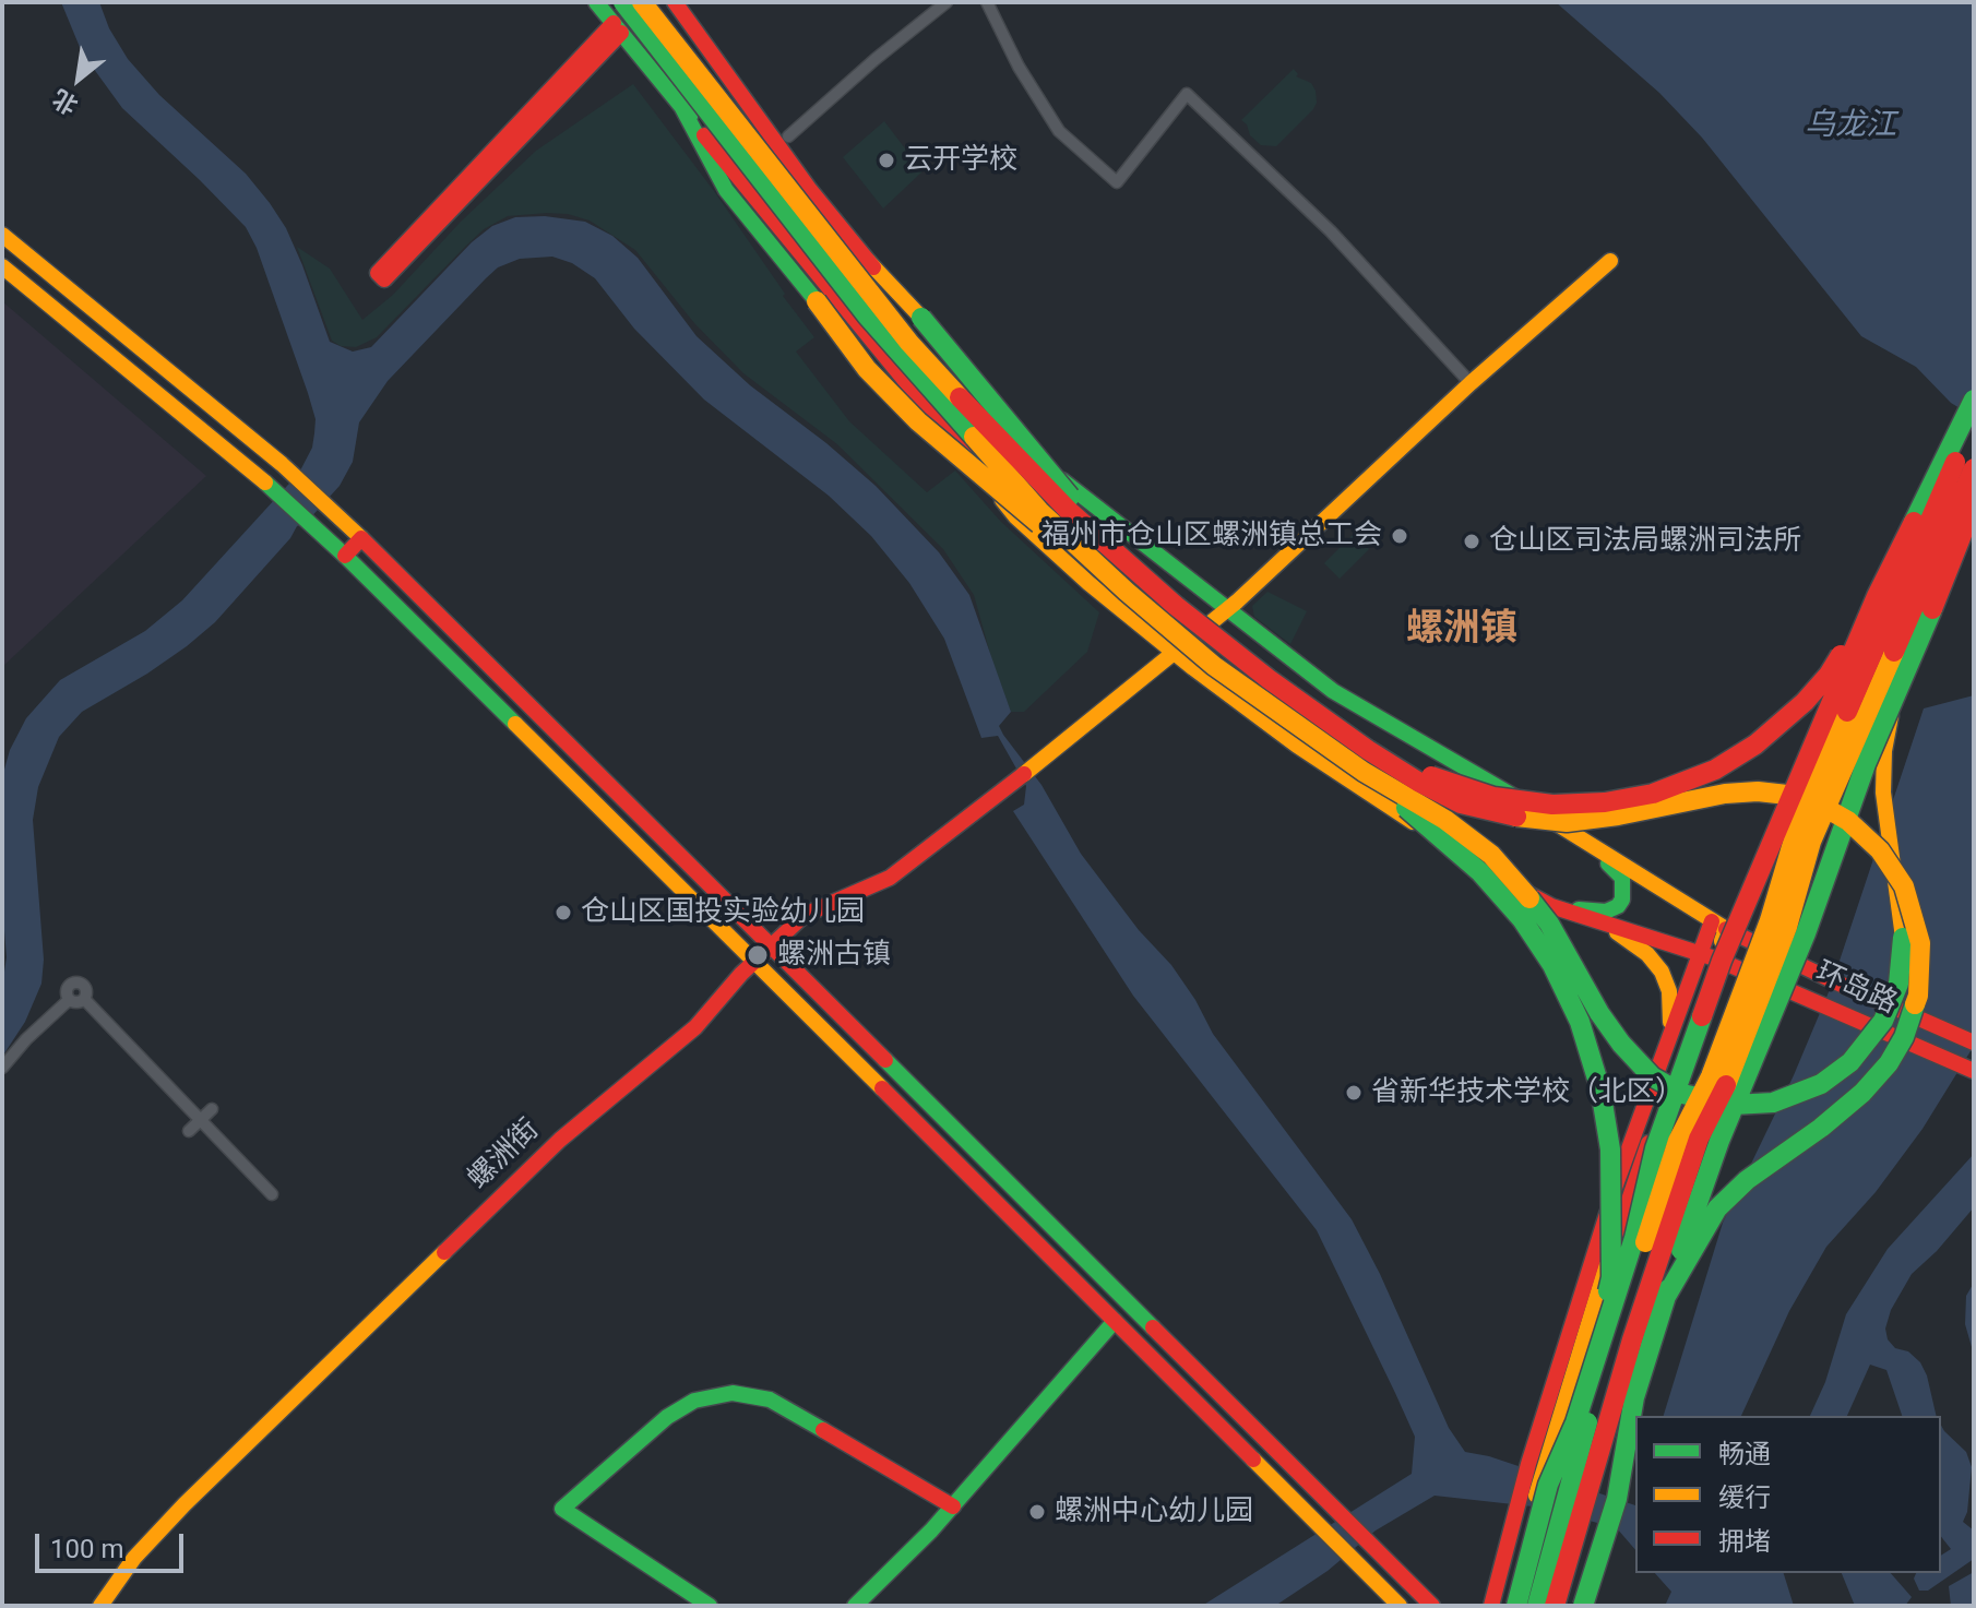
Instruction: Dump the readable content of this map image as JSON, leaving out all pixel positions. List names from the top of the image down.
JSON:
{
  "streets": {
    "main road": ["环岛路", "螺洲街"]
  },
  "districts": ["螺洲镇"],
  "water": ["乌龙江"],
  "places": [
    "云开学校",
    "福州市仓山区螺洲镇总工会",
    "仓山区司法局螺洲司法所",
    "仓山区国投实验幼儿园",
    "螺洲古镇",
    "省新华技术学校（北区）",
    "螺洲中心幼儿园"
  ],
  "legend": ["畅通", "缓行", "拥堵"],
  "scale_bar": "100 m",
  "north": "bottom left"
}
